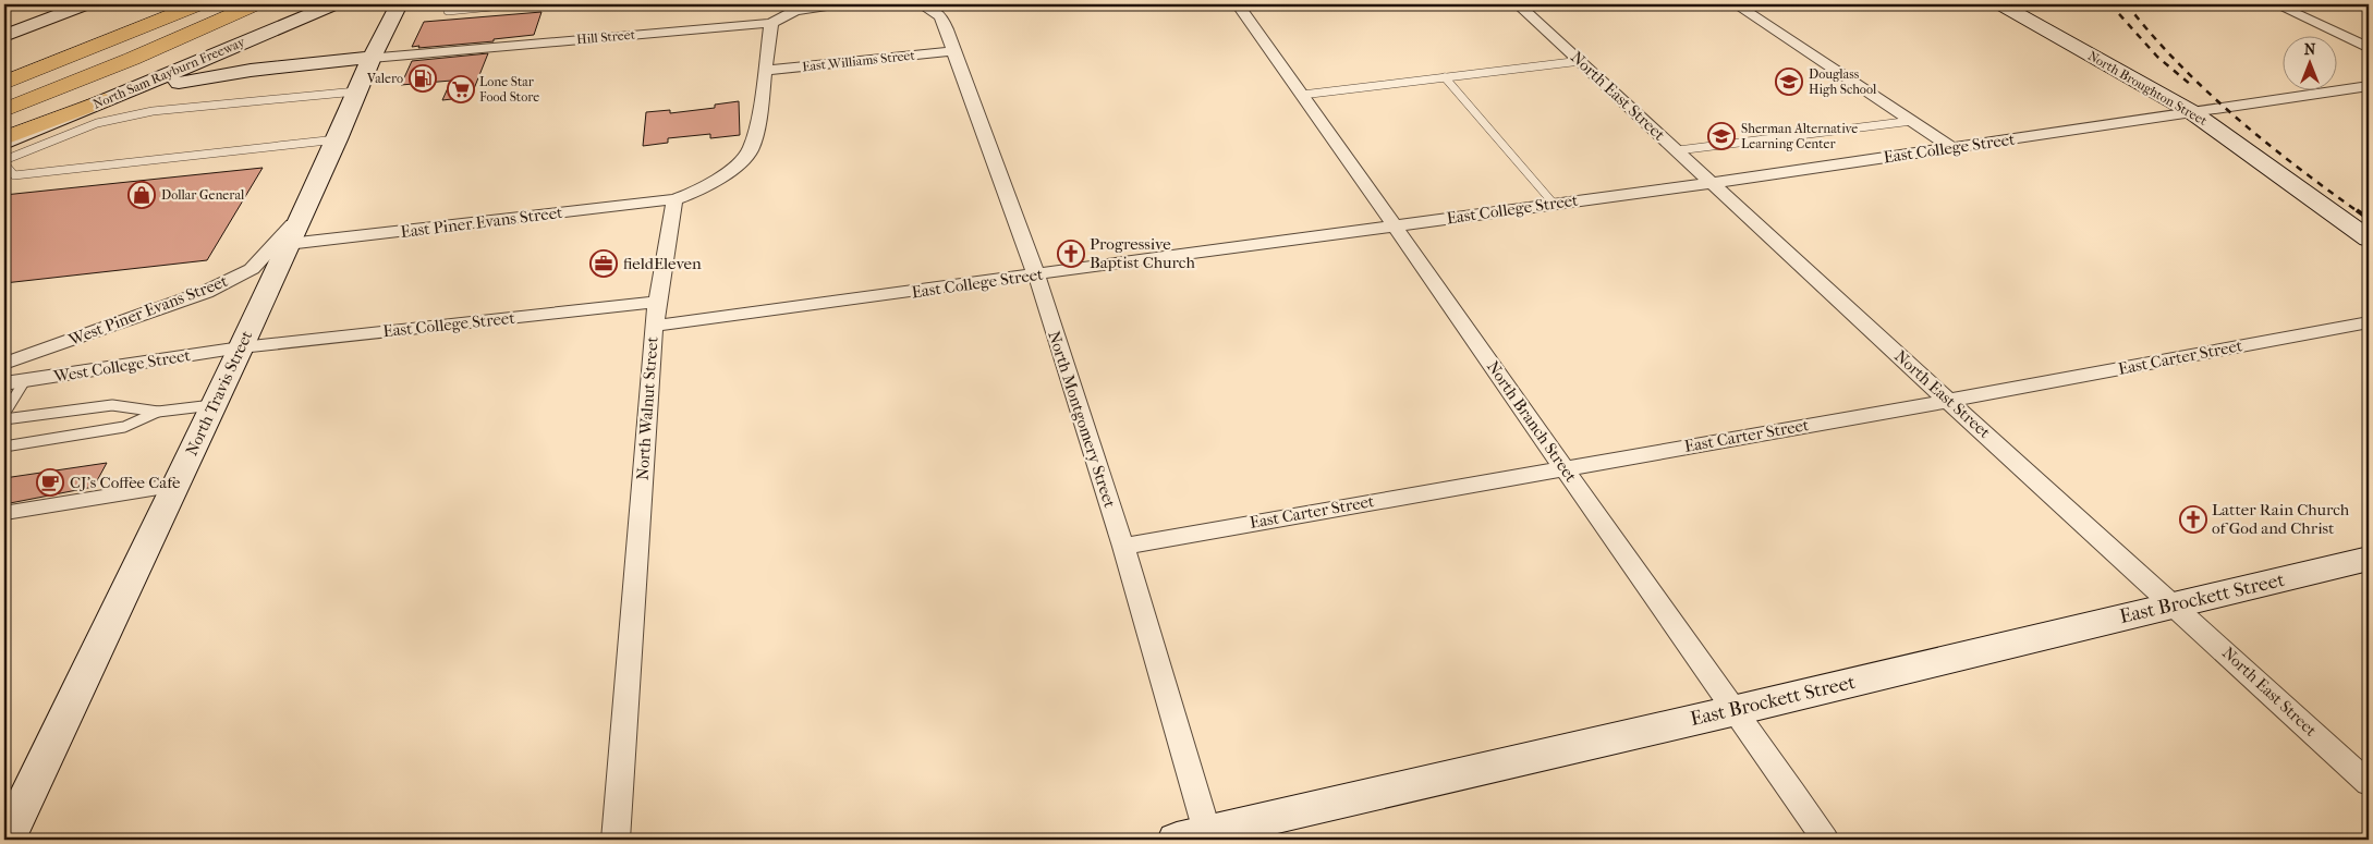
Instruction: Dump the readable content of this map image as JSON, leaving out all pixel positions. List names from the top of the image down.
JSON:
{
  "streets": {
    "highway": ["North Sam Rayburn Freeway"],
    "main road": ["North Broughton Street", "North Travis Street", "East Brockett Street"],
    "street": [
      "Hill Street",
      "East Williams Street",
      "North East Street",
      "East College Street",
      "East Piner Evans Street",
      "West Piner Evans Street",
      "East Carter Street",
      "West College Street",
      "North Walnut Street",
      "North Montgomery Street",
      "North Branch Street"
    ]
  },
  "crossings": [
    ["Hill Street", "North Travis Street"],
    ["East Williams Street", "North Montgomery Street"],
    ["North Broughton Street", "East College Street"],
    ["North East Street", "East College Street"],
    ["North East Street", "East Carter Street"],
    ["North East Street", "East Brockett Street"],
    ["East College Street", "West College Street"],
    ["East College Street", "North Travis Street"],
    ["East College Street", "North Walnut Street"],
    ["East College Street", "North Montgomery Street"],
    ["East College Street", "North Branch Street"],
    ["East Piner Evans Street", "North Travis Street"],
    ["East Piner Evans Street", "North Walnut Street"],
    ["West Piner Evans Street", "North Travis Street"],
    ["East Carter Street", "North Montgomery Street"],
    ["East Carter Street", "North Branch Street"],
    ["West College Street", "North Travis Street"],
    ["North Montgomery Street", "East Brockett Street"],
    ["North Branch Street", "East Brockett Street"]
  ],
  "places": {
    "fuel station": ["Valero"],
    "school or university": ["Douglass High School", "Sherman Alternative Learning Center"],
    "supermarket": ["Lone Star Food Store"],
    "shop": ["Dollar General"],
    "church": ["Progressive Baptist Church", "Latter Rain Church of God and Christ"],
    "office": ["fieldEleven"],
    "cafe": ["CJ’s Coffee Cafe"]
  },
  "north": "top"
}
